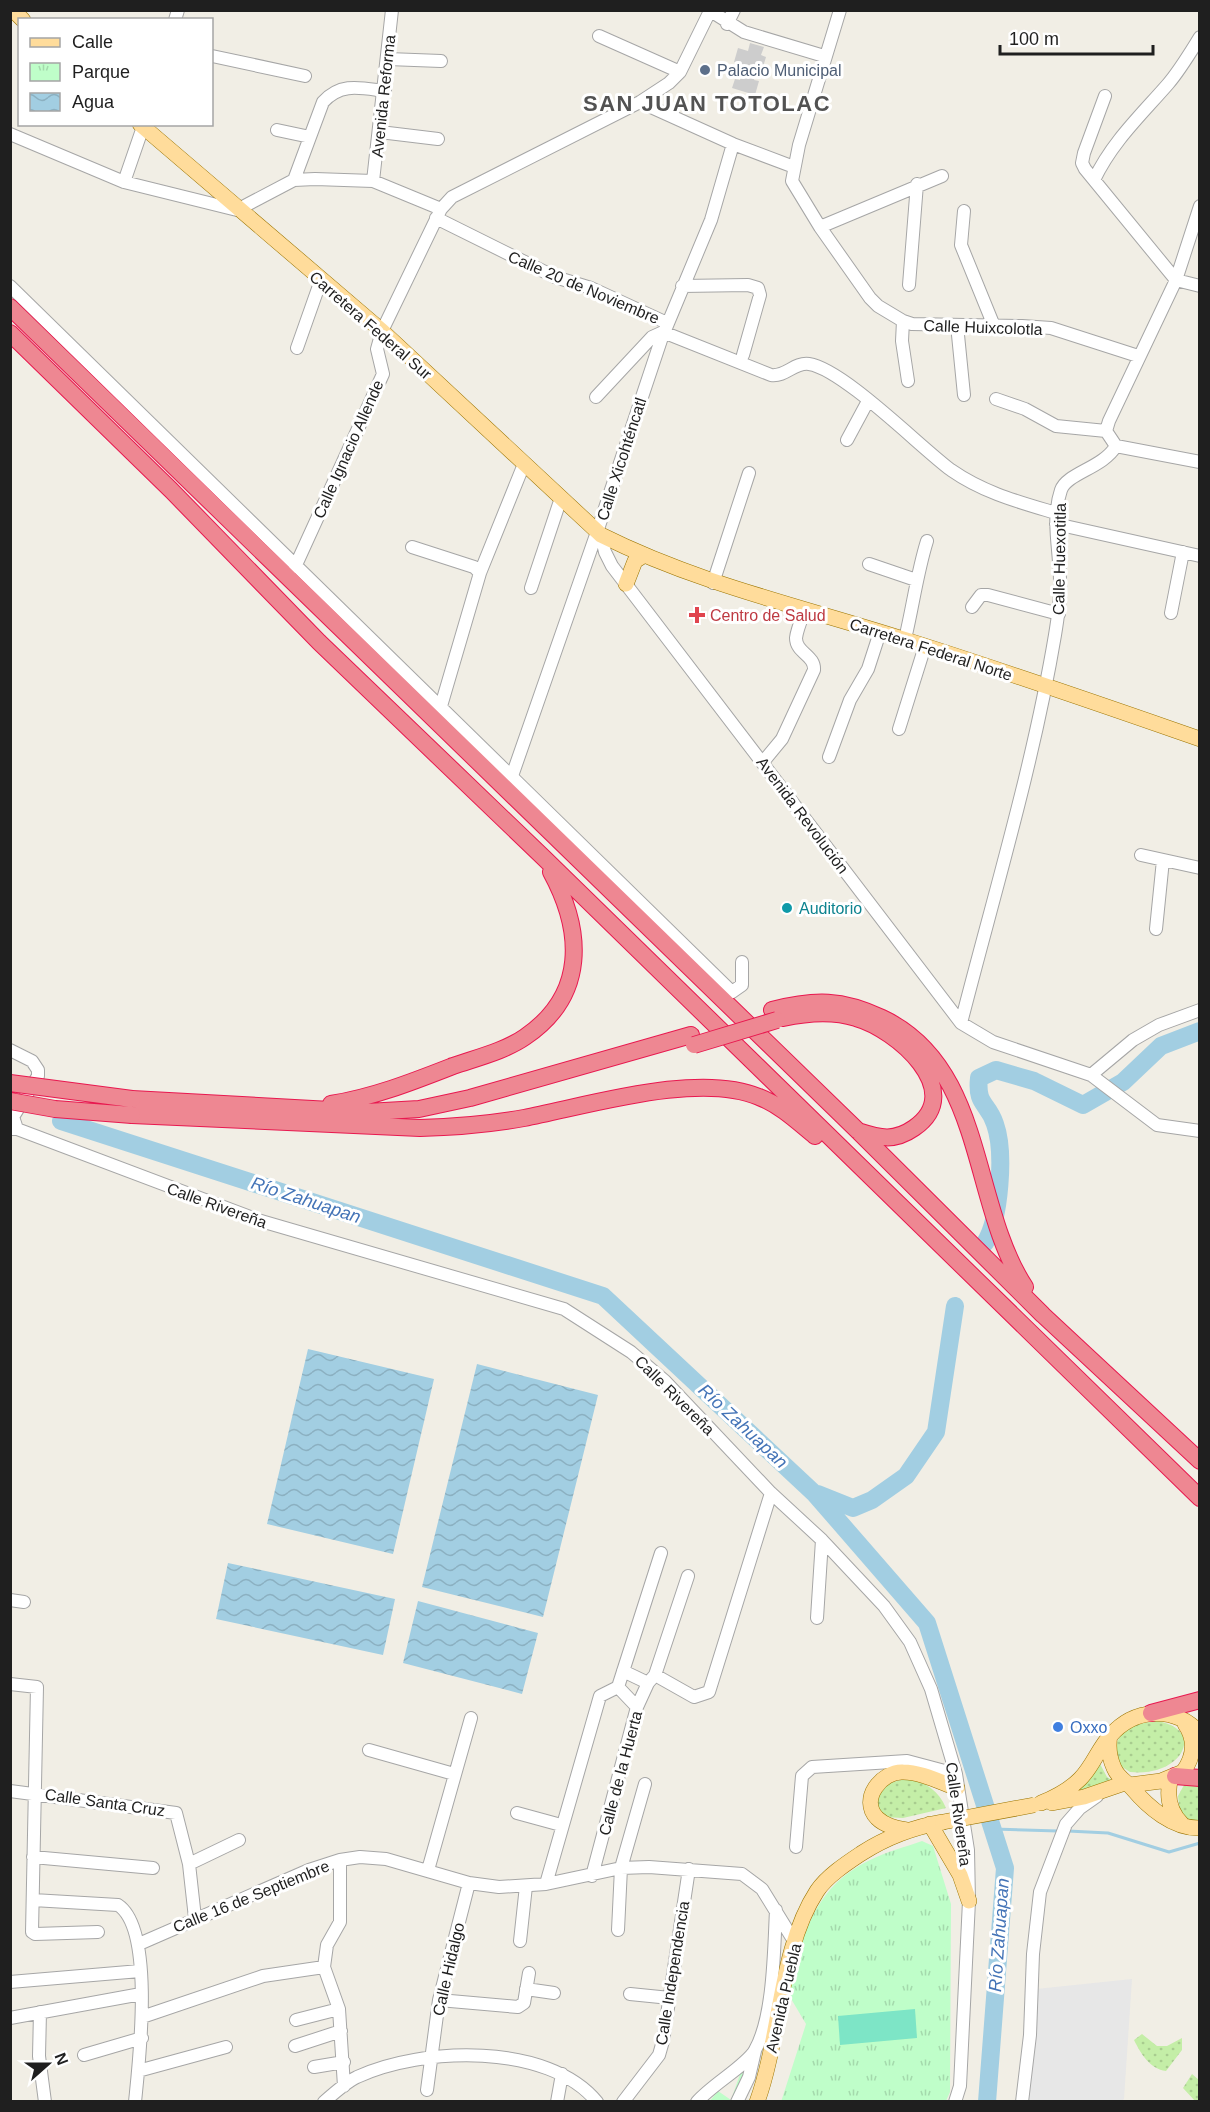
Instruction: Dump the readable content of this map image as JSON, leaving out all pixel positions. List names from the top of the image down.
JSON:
{
  "streets": {
    "main road": ["Carretera Federal Sur", "Carretera Federal Norte", "Avenida Puebla"],
    "street": [
      "Avenida Reforma",
      "Calle 20 de Noviembre",
      "Calle Huixcolotla",
      "Calle Ignacio Allende",
      "Calle Xicohténcatl",
      "Calle Huexotitla",
      "Avenida Revolución",
      "Calle Rivereña",
      "Calle de la Huerta",
      "Calle Santa Cruz",
      "Calle 16 de Septiembre",
      "Calle Hidalgo",
      "Calle Independencia"
    ]
  },
  "crossings": [
    ["Avenida Reforma", "Calle 20 de Noviembre"],
    ["Calle 20 de Noviembre", "Carretera Federal Sur"],
    ["Calle 20 de Noviembre", "Calle Ignacio Allende"],
    ["Calle 20 de Noviembre", "Calle Xicohténcatl"],
    ["Calle 20 de Noviembre", "Calle Huexotitla"],
    ["Carretera Federal Sur", "Calle Ignacio Allende"],
    ["Carretera Federal Sur", "Calle Xicohténcatl"],
    ["Carretera Federal Sur", "Carretera Federal Norte"],
    ["Carretera Federal Sur", "Avenida Revolución"],
    ["Calle Xicohténcatl", "Carretera Federal Norte"],
    ["Calle Xicohténcatl", "Avenida Revolución"],
    ["Calle Huexotitla", "Carretera Federal Norte"],
    ["Calle Huexotitla", "Avenida Revolución"],
    ["Carretera Federal Norte", "Avenida Revolución"],
    ["Calle de la Huerta", "Calle 16 de Septiembre"],
    ["Calle Santa Cruz", "Calle 16 de Septiembre"],
    ["Calle 16 de Septiembre", "Calle Hidalgo"],
    ["Calle 16 de Septiembre", "Calle Independencia"],
    ["Calle 16 de Septiembre", "Avenida Puebla"]
  ],
  "districts": ["SAN JUAN TOTOLAC"],
  "water": ["Río Zahuapan"],
  "places": {
    "other": ["Palacio Municipal", "Auditorio", "Oxxo"],
    "health": ["Centro de Salud"]
  },
  "legend": ["Calle", "Parque", "Agua"],
  "scale_bar": "100 m",
  "north": "right"
}
